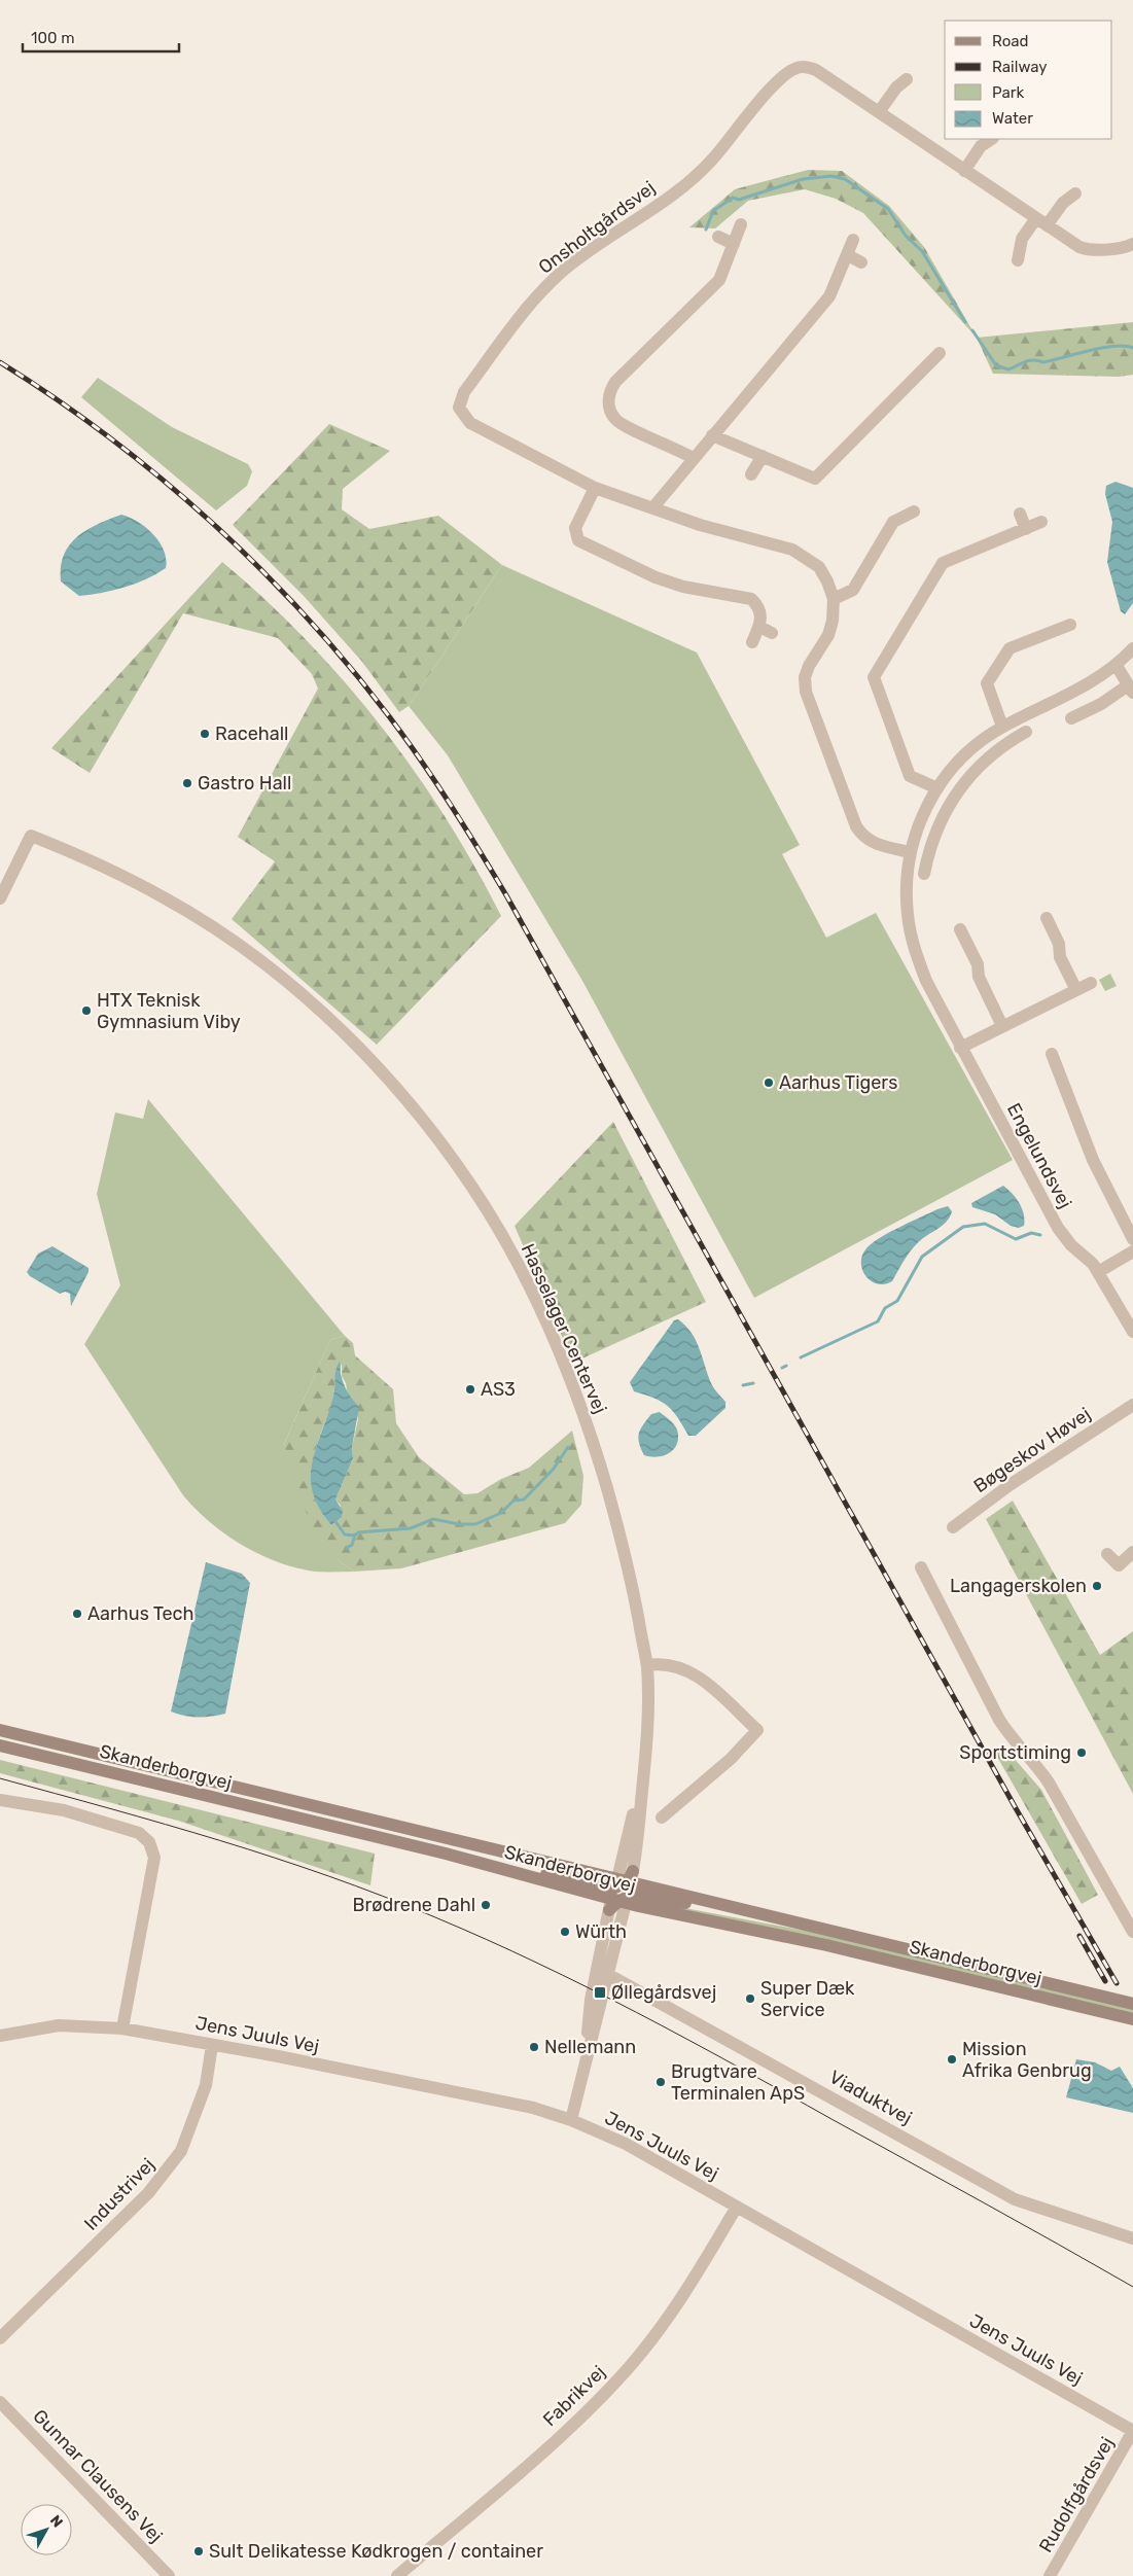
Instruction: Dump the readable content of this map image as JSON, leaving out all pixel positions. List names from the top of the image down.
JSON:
{
  "streets": {
    "main road": ["Skanderborgvej"],
    "street": [
      "Onsholtgårdsvej",
      "Engelundsvej",
      "Hasselager Centervej",
      "Bøgeskov Høvej",
      "Jens Juuls Vej",
      "Viaduktvej",
      "Industrivej",
      "Fabrikvej",
      "Gunnar Clausens Vej",
      "Rudolfgårdsvej"
    ]
  },
  "crossings": [
    ["Onsholtgårdsvej", "Engelundsvej"],
    ["Hasselager Centervej", "Skanderborgvej"],
    ["Jens Juuls Vej", "Industrivej"],
    ["Jens Juuls Vej", "Fabrikvej"],
    ["Jens Juuls Vej", "Rudolfgårdsvej"]
  ],
  "places": {
    "other": [
      "Racehall",
      "Gastro Hall",
      "HTX Teknisk Gymnasium Viby",
      "Aarhus Tigers",
      "AS3",
      "Langagerskolen",
      "Aarhus Tech",
      "Sportstiming",
      "Brødrene Dahl",
      "Würth",
      "Super Dæk Service",
      "Nellemann",
      "Mission Afrika Genbrug",
      "Brugtvare Terminalen ApS",
      "Sult Delikatesse Kødkrogen / container"
    ],
    "transit": ["Øllegårdsvej"]
  },
  "legend": [
    "Road",
    "Railway",
    "Park",
    "Water"
  ],
  "scale_bar": "100 m",
  "north": "top right"
}
